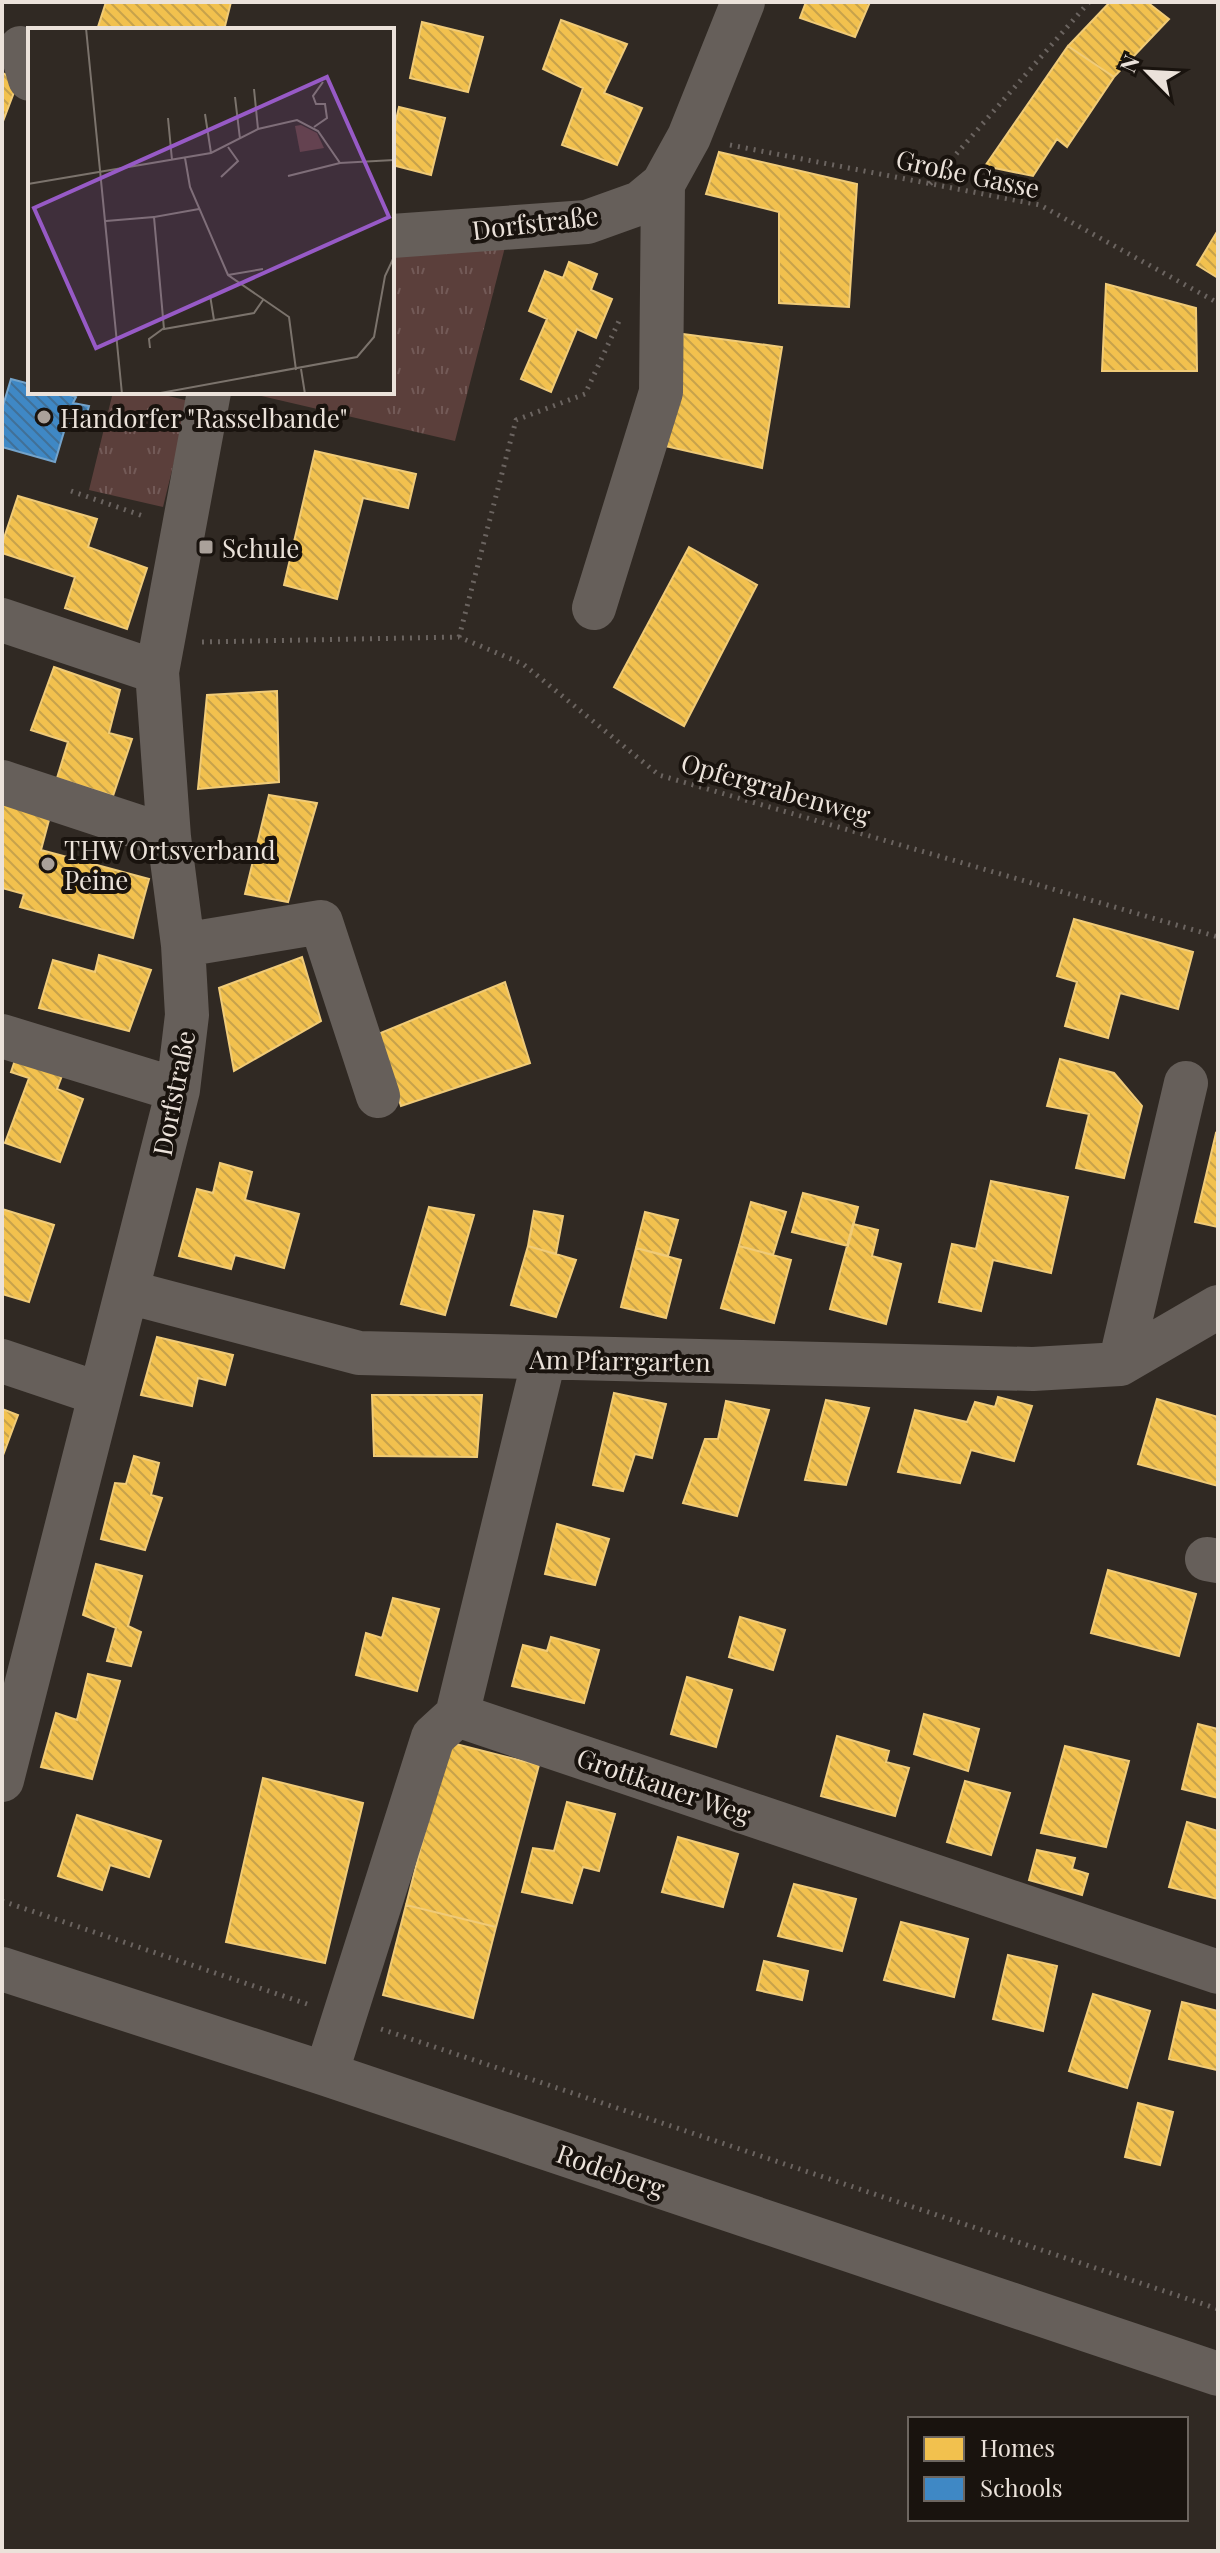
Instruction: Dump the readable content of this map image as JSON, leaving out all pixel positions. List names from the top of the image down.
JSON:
{
  "streets": {
    "street": [
      "Dorfstraße",
      "Am Pfarrgarten",
      "Grottkauer Weg",
      "Rodeberg"
    ],
    "path": ["Große Gasse", "Opfergrabenweg"]
  },
  "crossings": [
    ["Große Gasse", "Dorfstraße"],
    ["Dorfstraße", "Opfergrabenweg"],
    ["Dorfstraße", "Am Pfarrgarten"]
  ],
  "places": {
    "other": ["Handorfer \"Rasselbande\"", "THW Ortsverband Peine"],
    "transit": ["Schule"]
  },
  "legend": ["Homes", "Schools"],
  "north": "top left"
}
